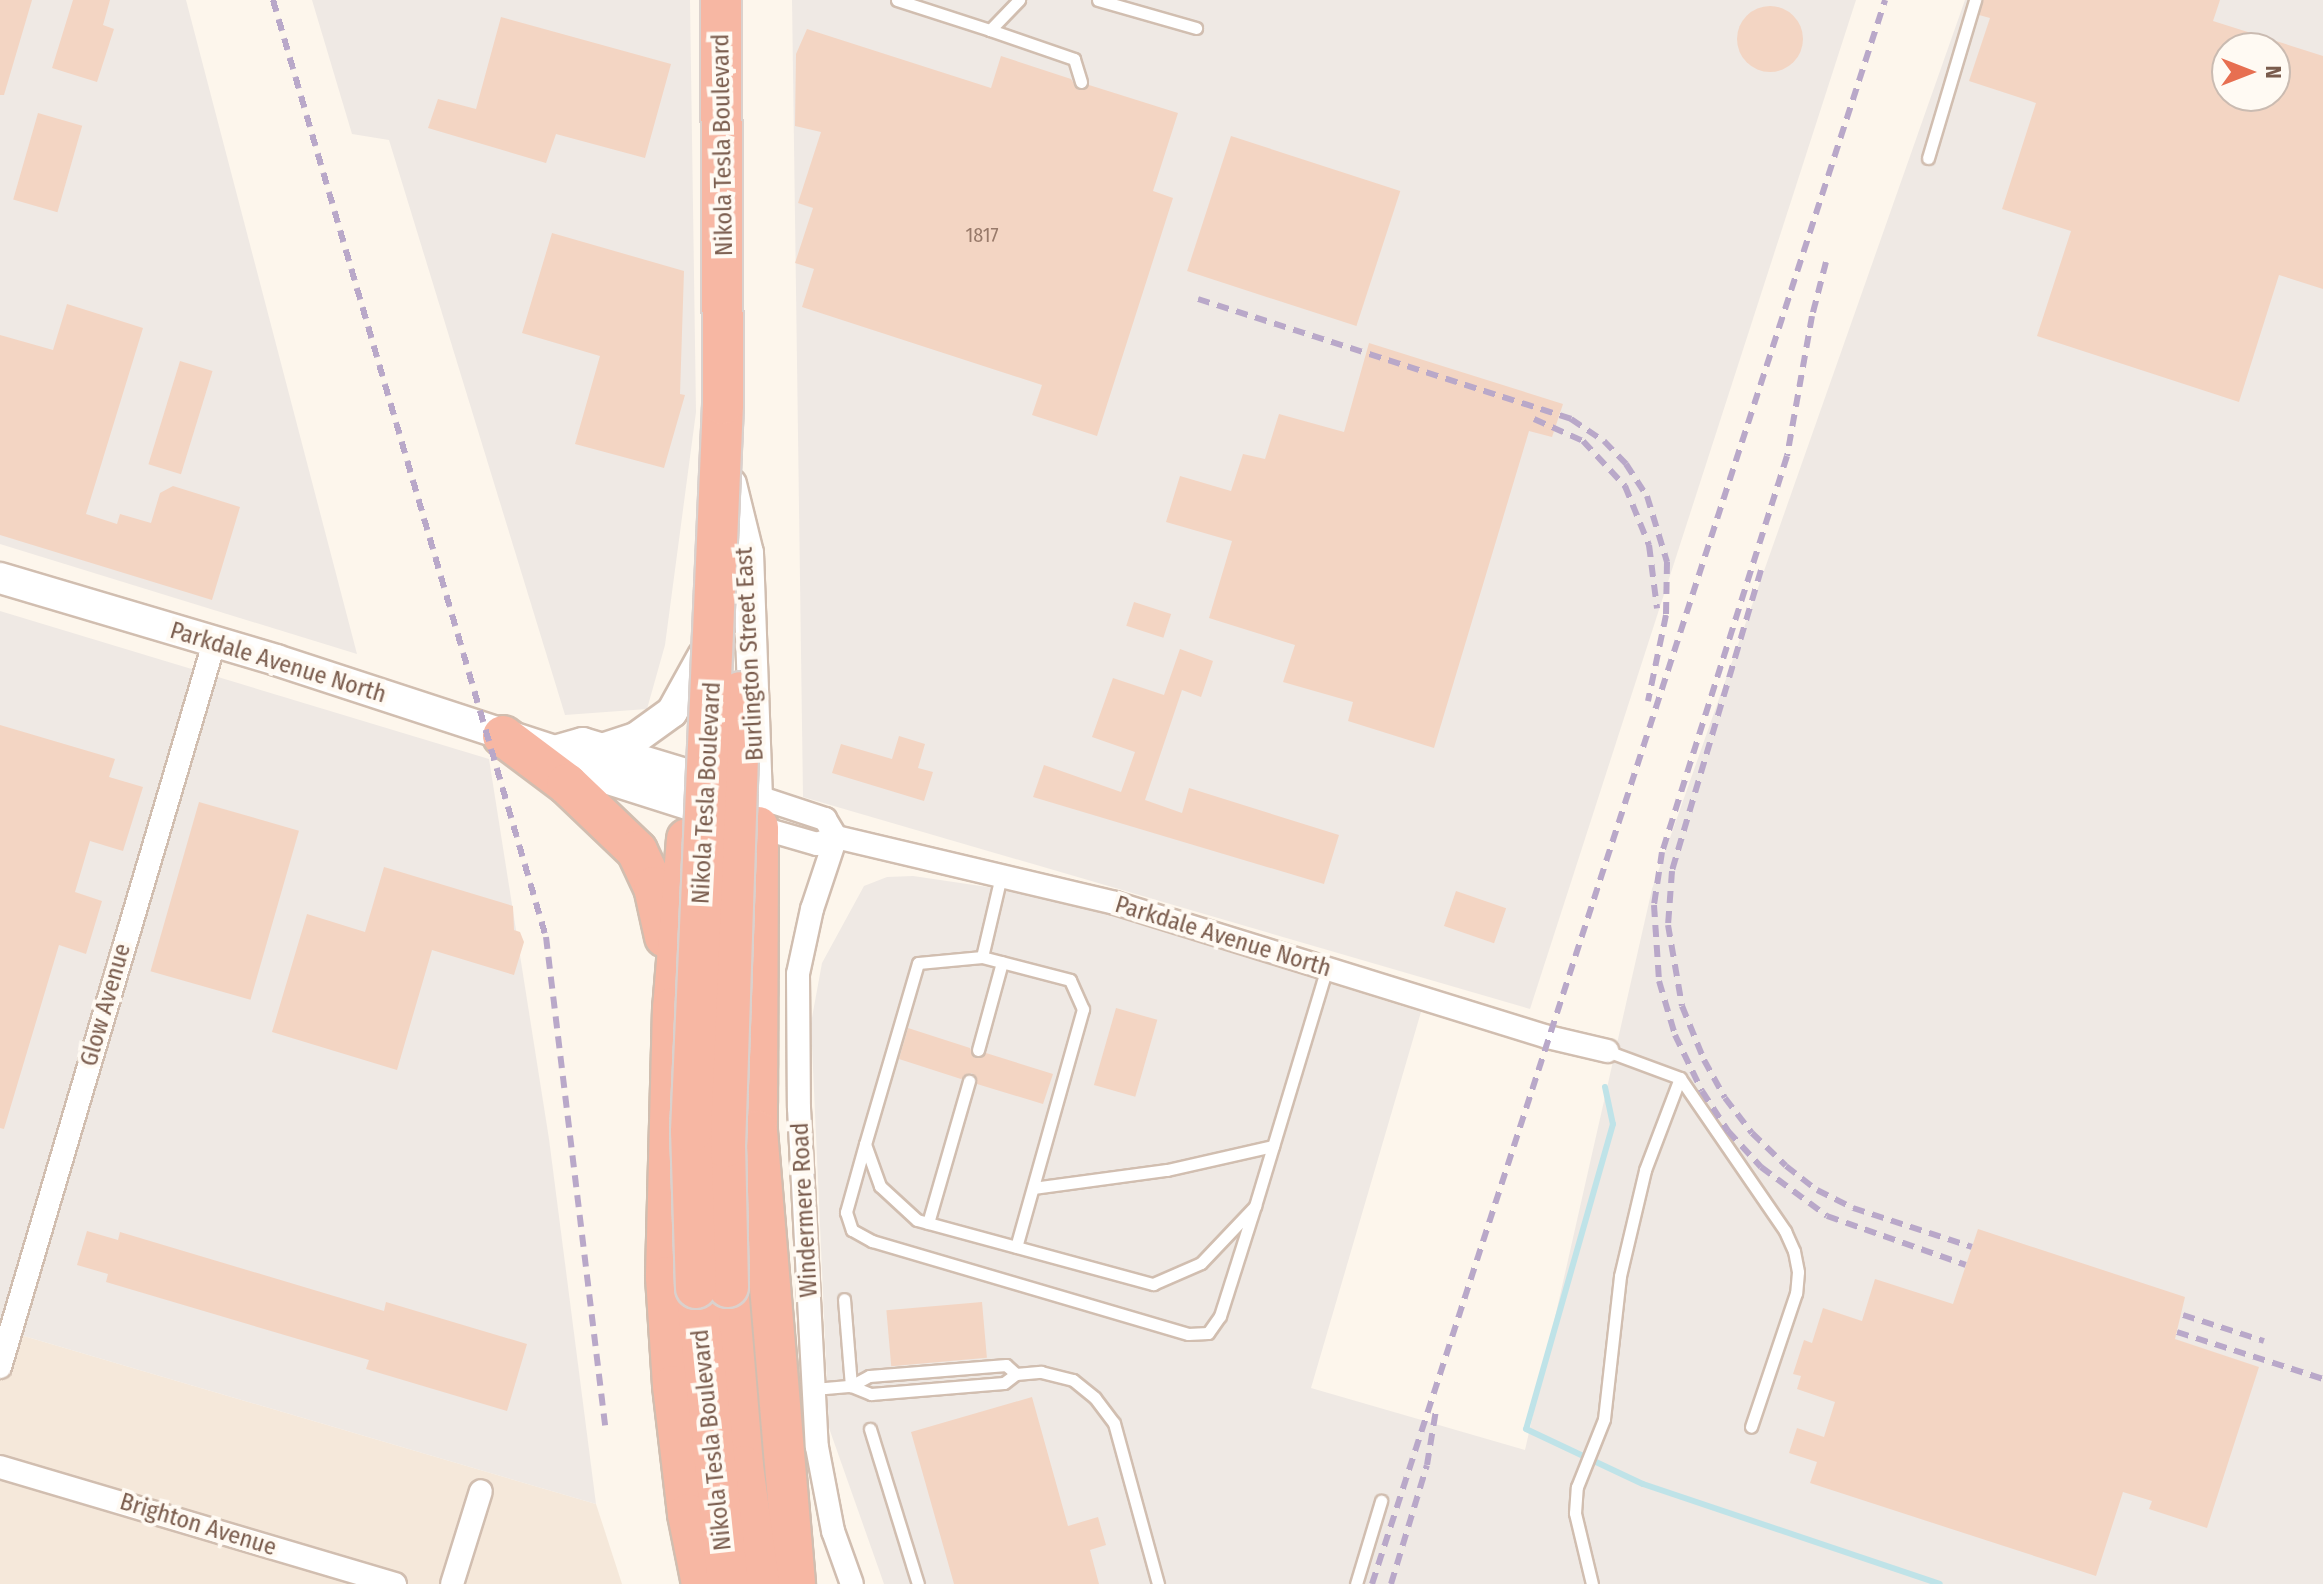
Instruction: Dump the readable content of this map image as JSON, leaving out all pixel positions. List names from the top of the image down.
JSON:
{
  "streets": {
    "highway": ["Nikola Tesla Boulevard"],
    "main road": ["Burlington Street East", "Parkdale Avenue North"],
    "street": ["Glow Avenue", "Windermere Road", "Brighton Avenue"]
  },
  "crossings": [
    ["Burlington Street East", "Parkdale Avenue North"],
    ["Parkdale Avenue North", "Glow Avenue"],
    ["Parkdale Avenue North", "Windermere Road"]
  ],
  "house_numbers": ["1817"],
  "north": "right"
}
